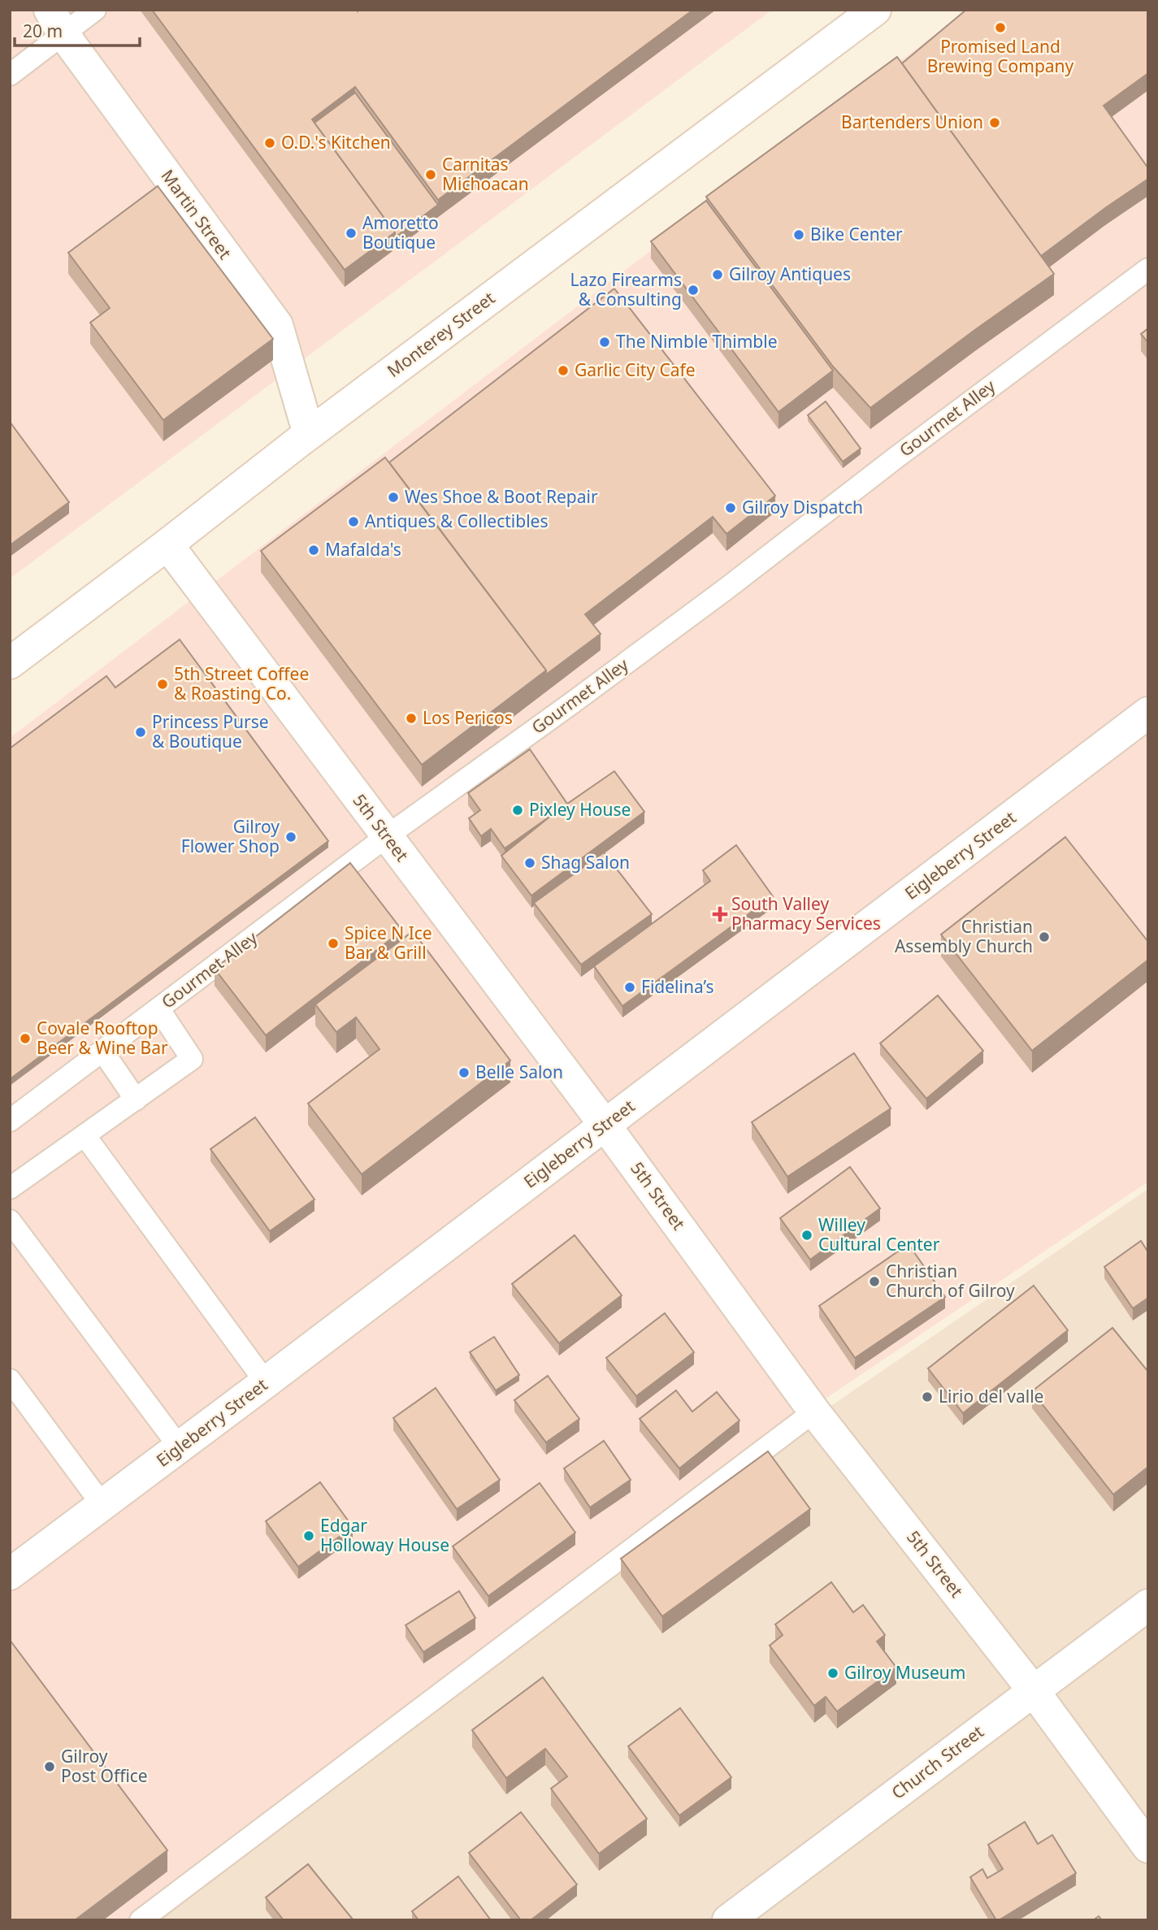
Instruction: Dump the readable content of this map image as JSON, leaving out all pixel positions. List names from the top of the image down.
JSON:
{
  "streets": {
    "street": [
      "Martin Street",
      "Monterey Street",
      "5th Street",
      "Eigleberry Street",
      "Church Street"
    ],
    "lane": ["Gourmet Alley"]
  },
  "crossings": [
    ["Martin Street", "Monterey Street"],
    ["Monterey Street", "5th Street"],
    ["Gourmet Alley", "5th Street"],
    ["5th Street", "Eigleberry Street"],
    ["5th Street", "Church Street"]
  ],
  "places": {
    "other": [
      "Promised Land Brewing Company",
      "Bartenders Union",
      "O.D.'s Kitchen",
      "Carnitas Michoacan",
      "Amoretto Boutique",
      "Bike Center",
      "Gilroy Antiques",
      "Lazo Firearms & Consulting",
      "The Nimble Thimble",
      "Garlic City Cafe",
      "Wes Shoe & Boot Repair",
      "Gilroy Dispatch",
      "Antiques & Collectibles",
      "Mafalda's",
      "5th Street Coffee & Roasting Co.",
      "Los Pericos",
      "Princess Purse & Boutique",
      "Pixley House",
      "Gilroy Flower Shop",
      "Shag Salon",
      "Christian Assembly Church",
      "Spice N Ice Bar & Grill",
      "Fidelina’s",
      "Covale Rooftop Beer & Wine Bar",
      "Belle Salon",
      "Willey Cultural Center",
      "Christian Church of Gilroy",
      "Lirio del valle",
      "Edgar Holloway House",
      "Gilroy Museum",
      "Gilroy Post Office"
    ],
    "health": ["South Valley Pharmacy Services"]
  },
  "scale_bar": "20 m"
}
